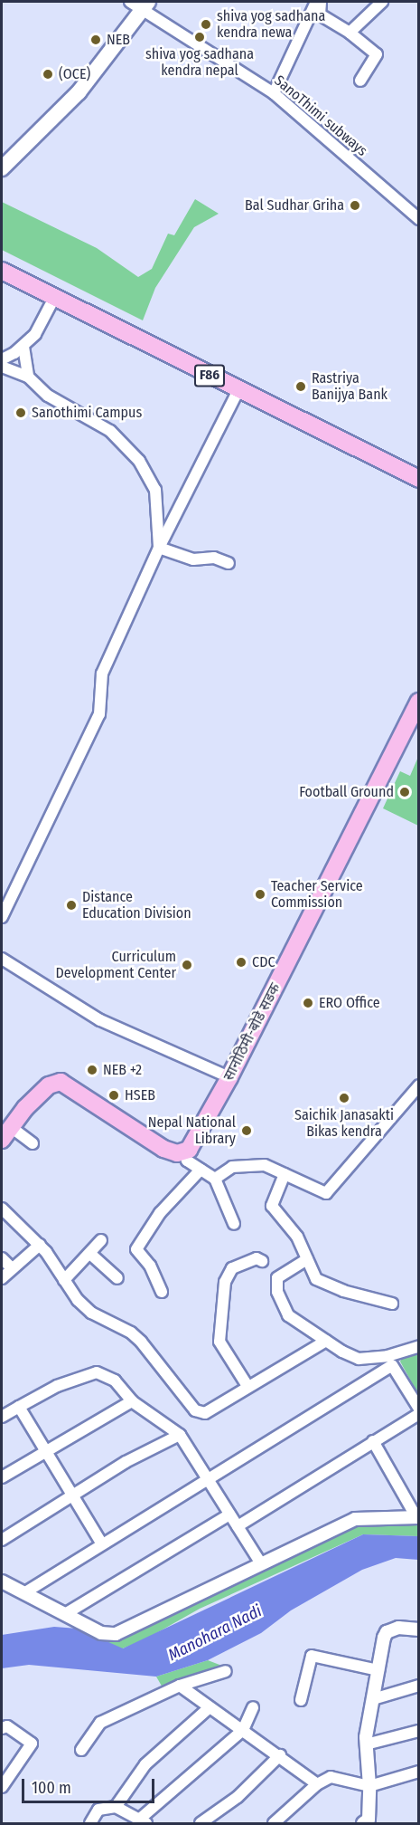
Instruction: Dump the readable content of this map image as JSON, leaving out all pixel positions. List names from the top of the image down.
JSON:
{
  "streets": {
    "main road": ["F86", "सानोठिमी-बोडे सडक"],
    "street": ["SanoThimi subways"]
  },
  "water": ["Manohara Nadi"],
  "places": [
    "shiva yog sadhana kendra newa",
    "shiva yog sadhana kendra nepal",
    "NEB",
    "(OCE)",
    "Bal Sudhar Griha",
    "Rastriya Banijya Bank",
    "Sanothimi Campus",
    "Football Ground",
    "Teacher Service Commission",
    "Distance Education Division",
    "CDC",
    "Curriculum Development Center",
    "ERO Office",
    "NEB +2",
    "HSEB",
    "Saichik Janasakti Bikas kendra",
    "Nepal National Library"
  ],
  "scale_bar": "100 m"
}
